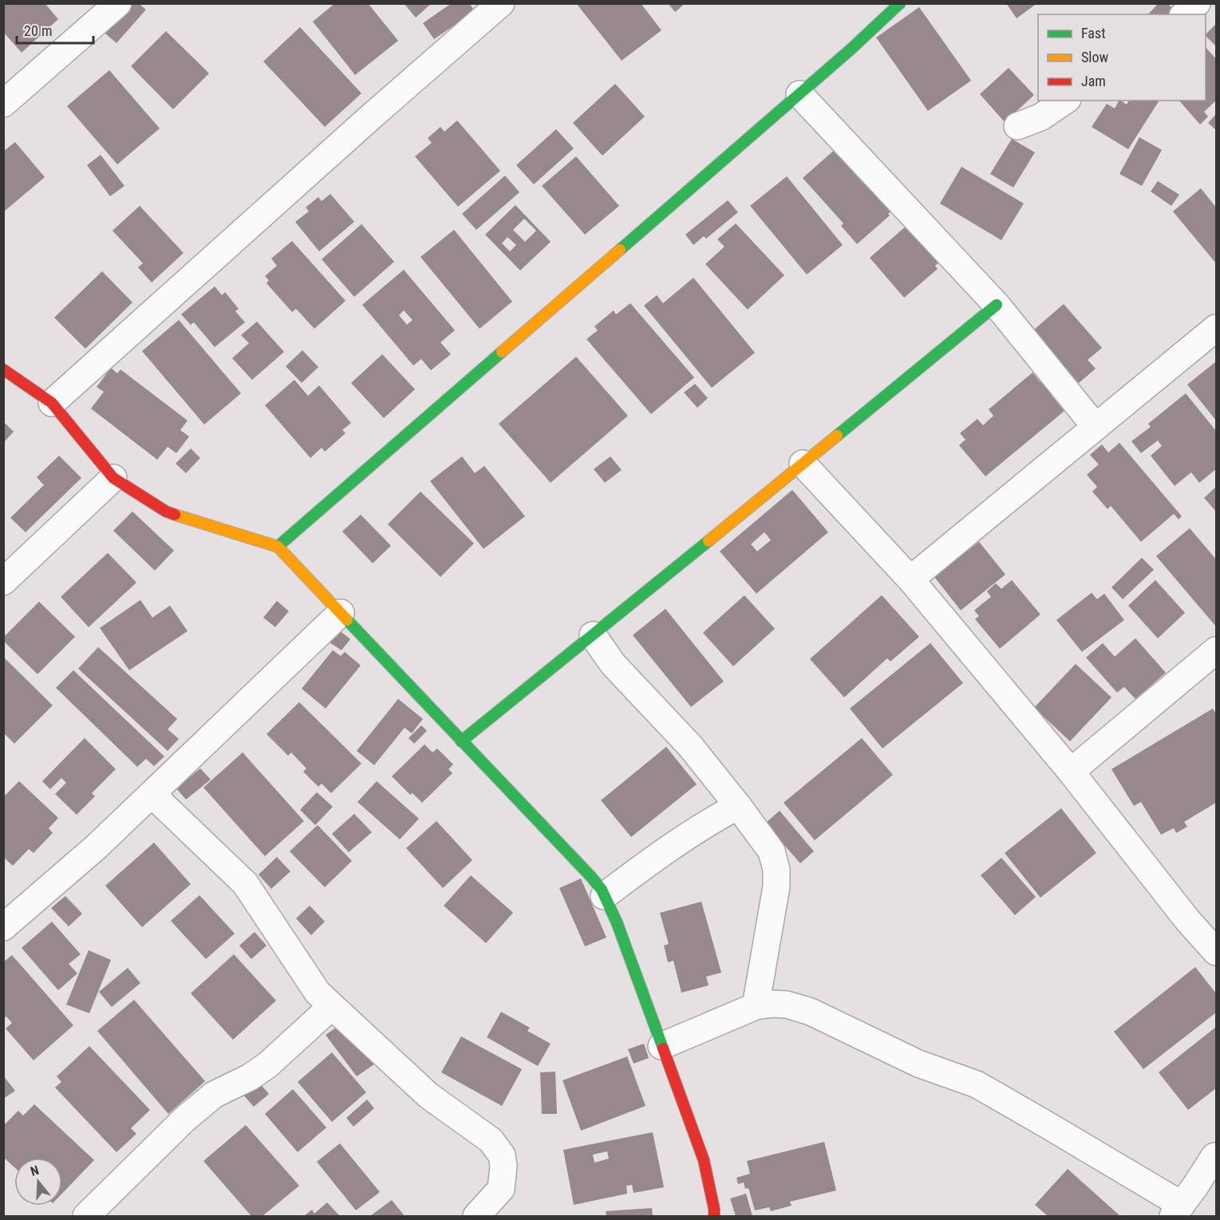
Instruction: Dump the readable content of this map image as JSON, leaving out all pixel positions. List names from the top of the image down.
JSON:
{
  "legend": ["Fast", "Slow", "Jam"],
  "scale_bar": "20 m",
  "north": "top"
}
